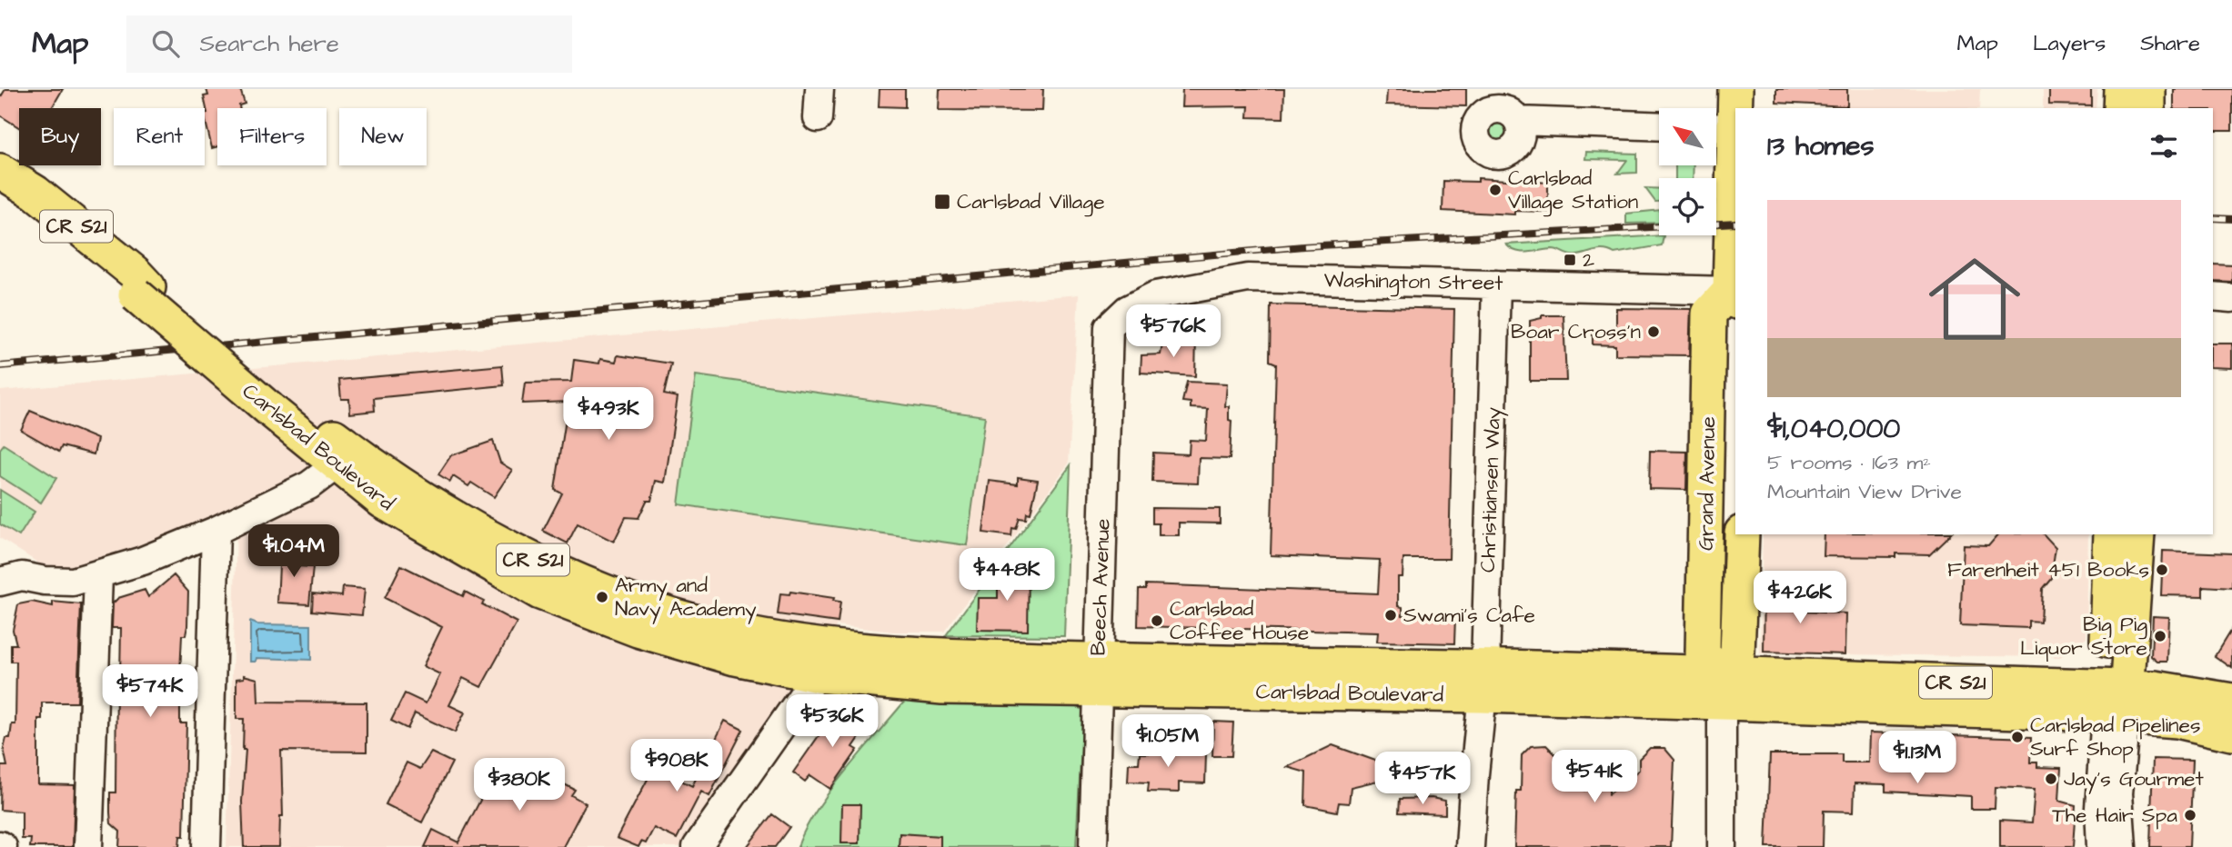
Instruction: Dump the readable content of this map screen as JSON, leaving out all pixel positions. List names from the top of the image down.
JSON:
{
  "streets": {
    "main road": ["CR S21", "Carlsbad Boulevard", "Grand Avenue"],
    "street": ["Washington Street", "Christiansen Way", "Beech Avenue"]
  },
  "crossings": [
    ["Washington Street", "Grand Avenue"],
    ["Washington Street", "Christiansen Way"],
    ["Washington Street", "Beech Avenue"],
    ["Carlsbad Boulevard", "Grand Avenue"],
    ["Carlsbad Boulevard", "Christiansen Way"],
    ["Carlsbad Boulevard", "Beech Avenue"]
  ],
  "places": {
    "other": [
      "Carlsbad Village Station",
      "Boar Cross'n",
      "Farenheit 451 Books",
      "Army and Navy Academy",
      "Swami's Cafe",
      "Carlsbad Coffee House",
      "Big Pig Liquor Store",
      "Carlsbad Pipelines Surf Shop",
      "Jay's Gourmet",
      "The Hair Spa"
    ],
    "transit": ["Carlsbad Village", "2"]
  },
  "north": "top left",
  "page": {
    "header": "Map",
    "search": "Search here",
    "nav": ["Map", "Layers", "Share"],
    "chip": [
      "Buy",
      "Rent",
      "Filters",
      "New"
    ],
    "heading": "13 homes",
    "list": [
      {
        "name": "$1,040,000",
        "note": "5 rooms · 163 m² · Mountain View Drive"
      }
    ],
    "price": [
      "$576K",
      "$493K",
      "$1.04M",
      "$448K",
      "$426K",
      "$574K",
      "$536K",
      "$1.05M",
      "$1.13M",
      "$908K",
      "$541K",
      "$457K",
      "$380K"
    ]
  }
}
